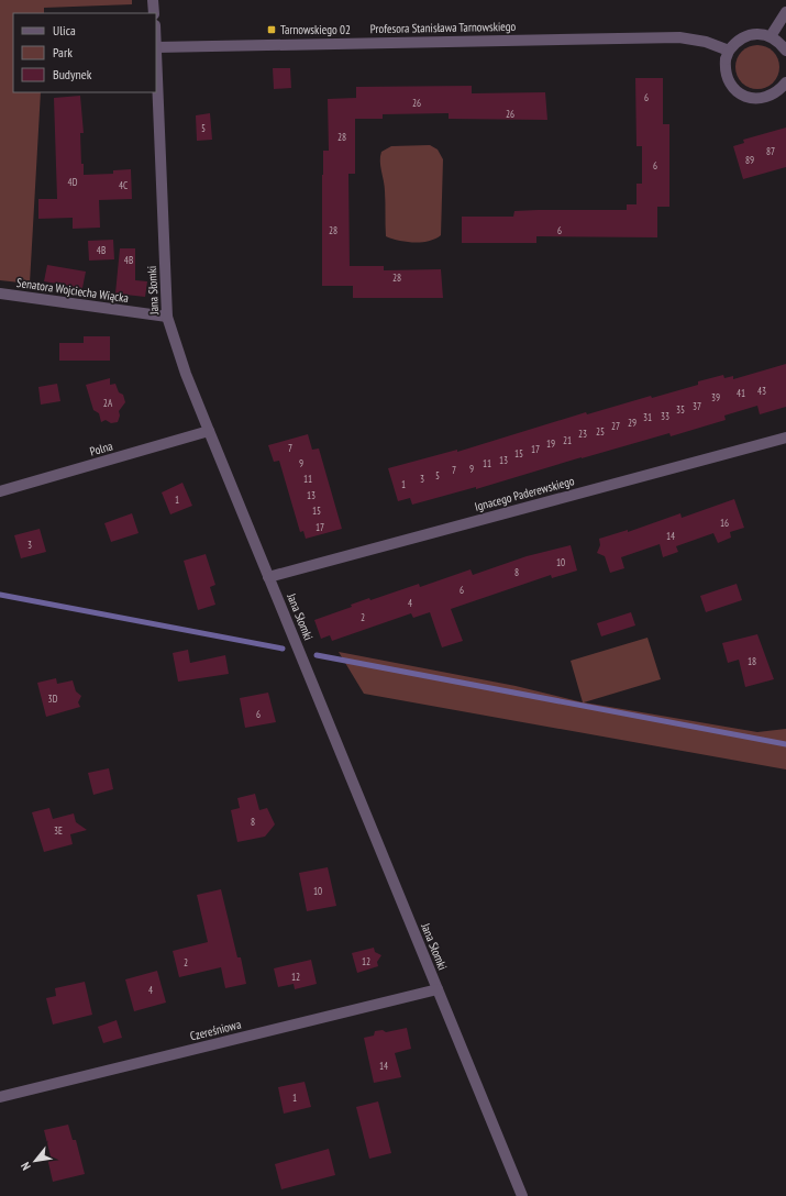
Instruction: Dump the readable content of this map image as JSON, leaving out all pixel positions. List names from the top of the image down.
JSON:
{
  "streets": {
    "street": [
      "Profesora Stanisława Tarnowskiego",
      "Senatora Wojciecha Wiącka",
      "Jana Słomki",
      "Polna",
      "Ignacego Paderewskiego",
      "Czereśniowa"
    ]
  },
  "crossings": [
    ["Profesora Stanisława Tarnowskiego", "Jana Słomki"],
    ["Senatora Wojciecha Wiącka", "Jana Słomki"],
    ["Jana Słomki", "Polna"],
    ["Jana Słomki", "Ignacego Paderewskiego"],
    ["Jana Słomki", "Czereśniowa"]
  ],
  "places": {
    "transit": ["Tarnowskiego 02"]
  },
  "house_numbers": [
    "6",
    "26",
    "26",
    "5",
    "28",
    "87",
    "89",
    "6",
    "4D",
    "4C",
    "28",
    "6",
    "4B",
    "4B",
    "28",
    "43",
    "41",
    "39",
    "2A",
    "37",
    "35",
    "33",
    "31",
    "29",
    "27",
    "25",
    "23",
    "21",
    "19",
    "7",
    "17",
    "15",
    "13",
    "9",
    "11",
    "9",
    "7",
    "5",
    "11",
    "3",
    "1",
    "13",
    "1",
    "15",
    "16",
    "17",
    "14",
    "3",
    "10",
    "8",
    "6",
    "4",
    "2",
    "18",
    "3D",
    "6",
    "8",
    "3E",
    "10",
    "12",
    "2",
    "12",
    "4",
    "14",
    "1"
  ],
  "legend": ["Ulica", "Park", "Budynek"],
  "north": "bottom left"
}
